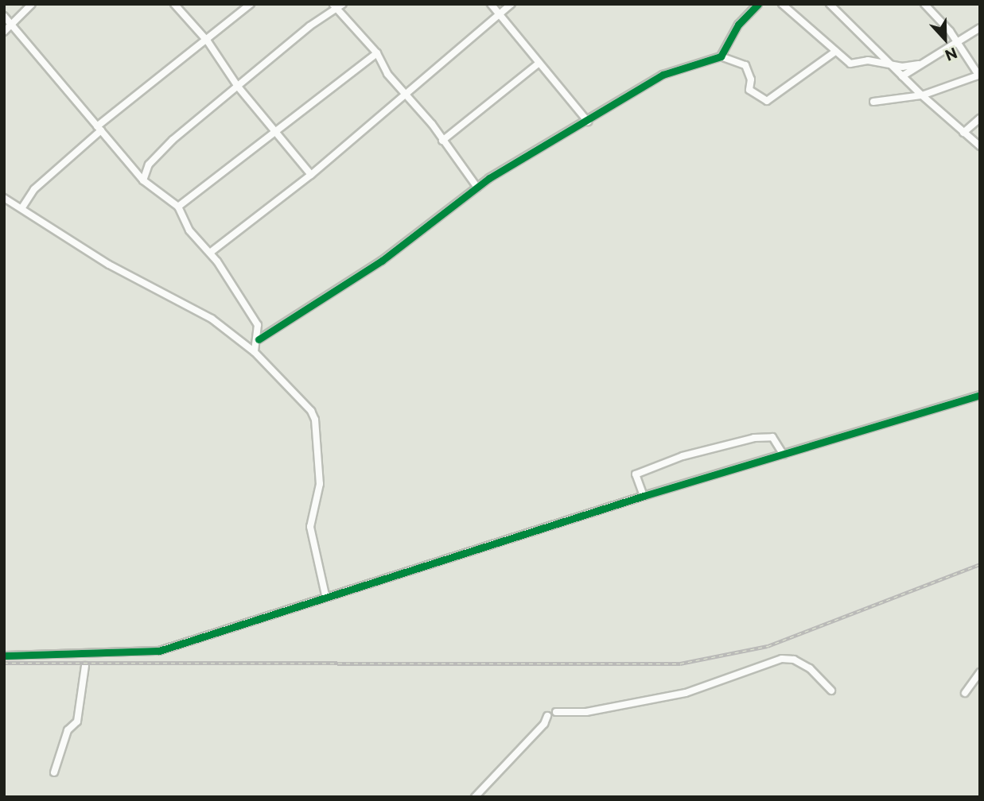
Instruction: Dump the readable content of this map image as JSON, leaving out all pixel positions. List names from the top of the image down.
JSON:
{
  "north": "bottom"
}
